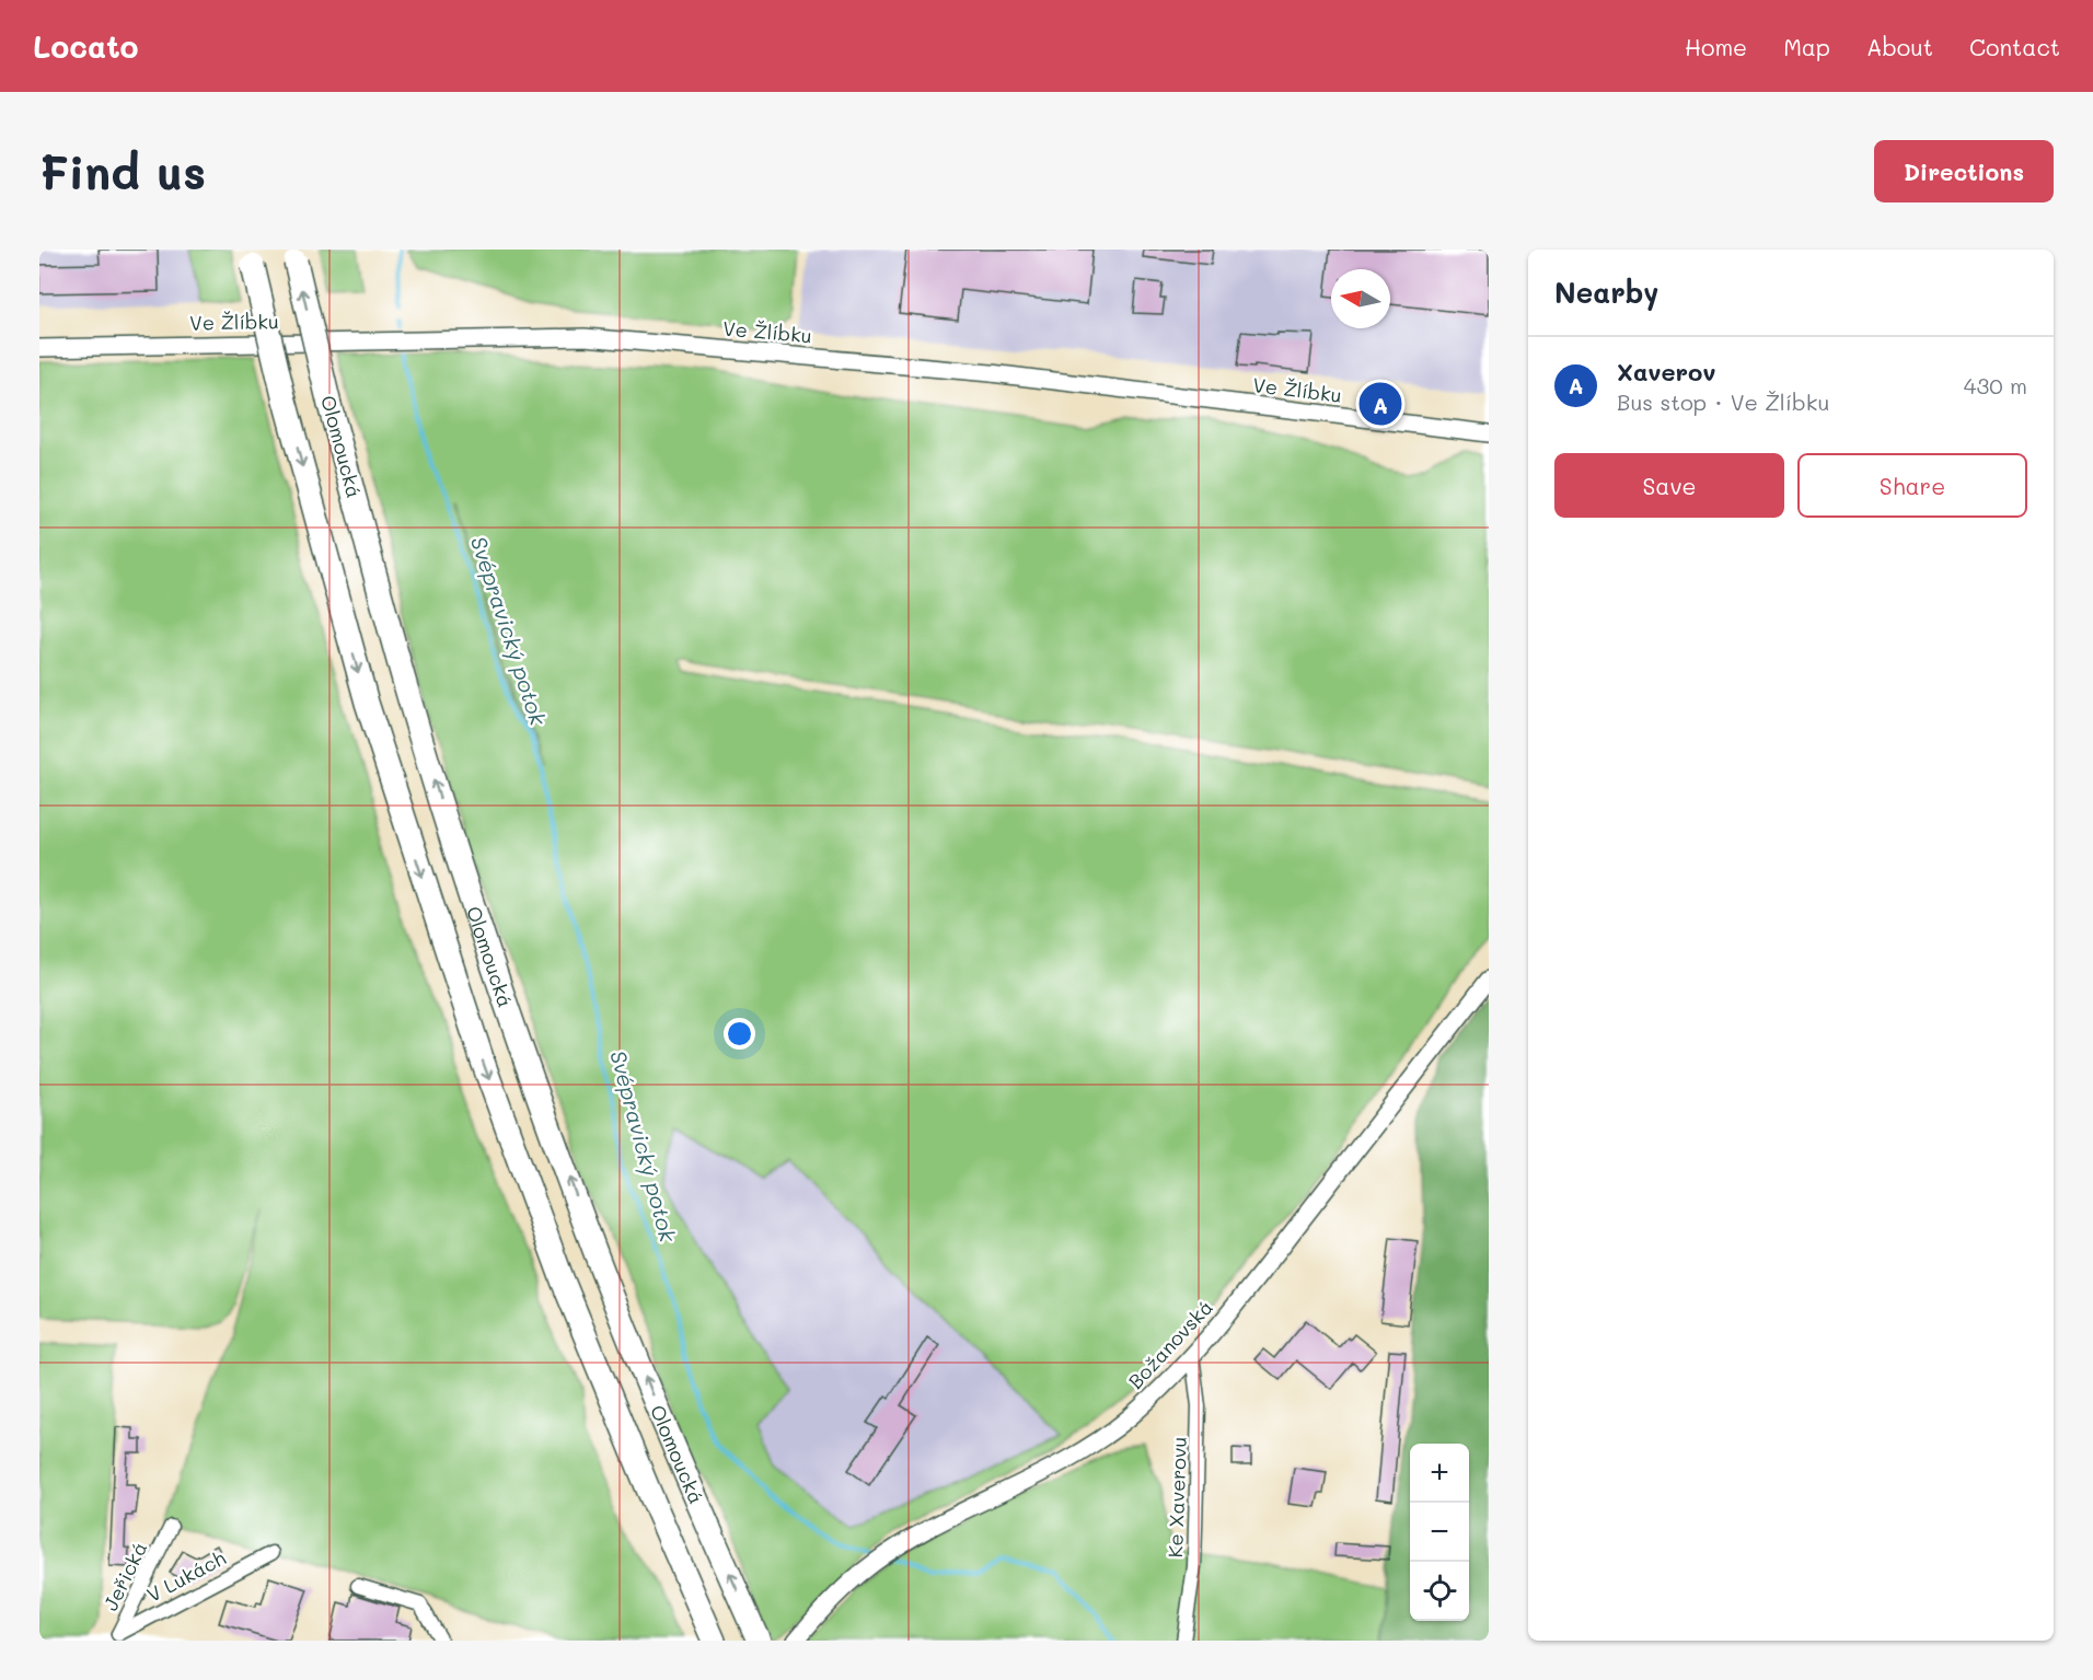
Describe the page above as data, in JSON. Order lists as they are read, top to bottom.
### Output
{
  "streets": {
    "highway": ["Olomoucká"],
    "street": [
      "Ve Žlíbku",
      "Božanovská",
      "Ke Xaverovu",
      "Jeřická",
      "V Lukách"
    ]
  },
  "crossings": [
    ["Božanovská", "Ke Xaverovu"],
    ["Jeřická", "V Lukách"]
  ],
  "water": ["Svépravický potok"],
  "north": "left",
  "page": {
    "header": "Locato",
    "nav": [
      "Home",
      "Map",
      "About",
      "Contact"
    ],
    "buttons": [
      "Directions",
      ["Save", "Share"]
    ],
    "title": "Find us",
    "heading": "Nearby",
    "list": [
      {
        "mark": "A",
        "name": "Xaverov",
        "note": "Bus stop · Ve Žlíbku",
        "value": "430 m"
      }
    ],
    "pins": "A",
    "map_buttons": ["+", "−"]
  }
}
